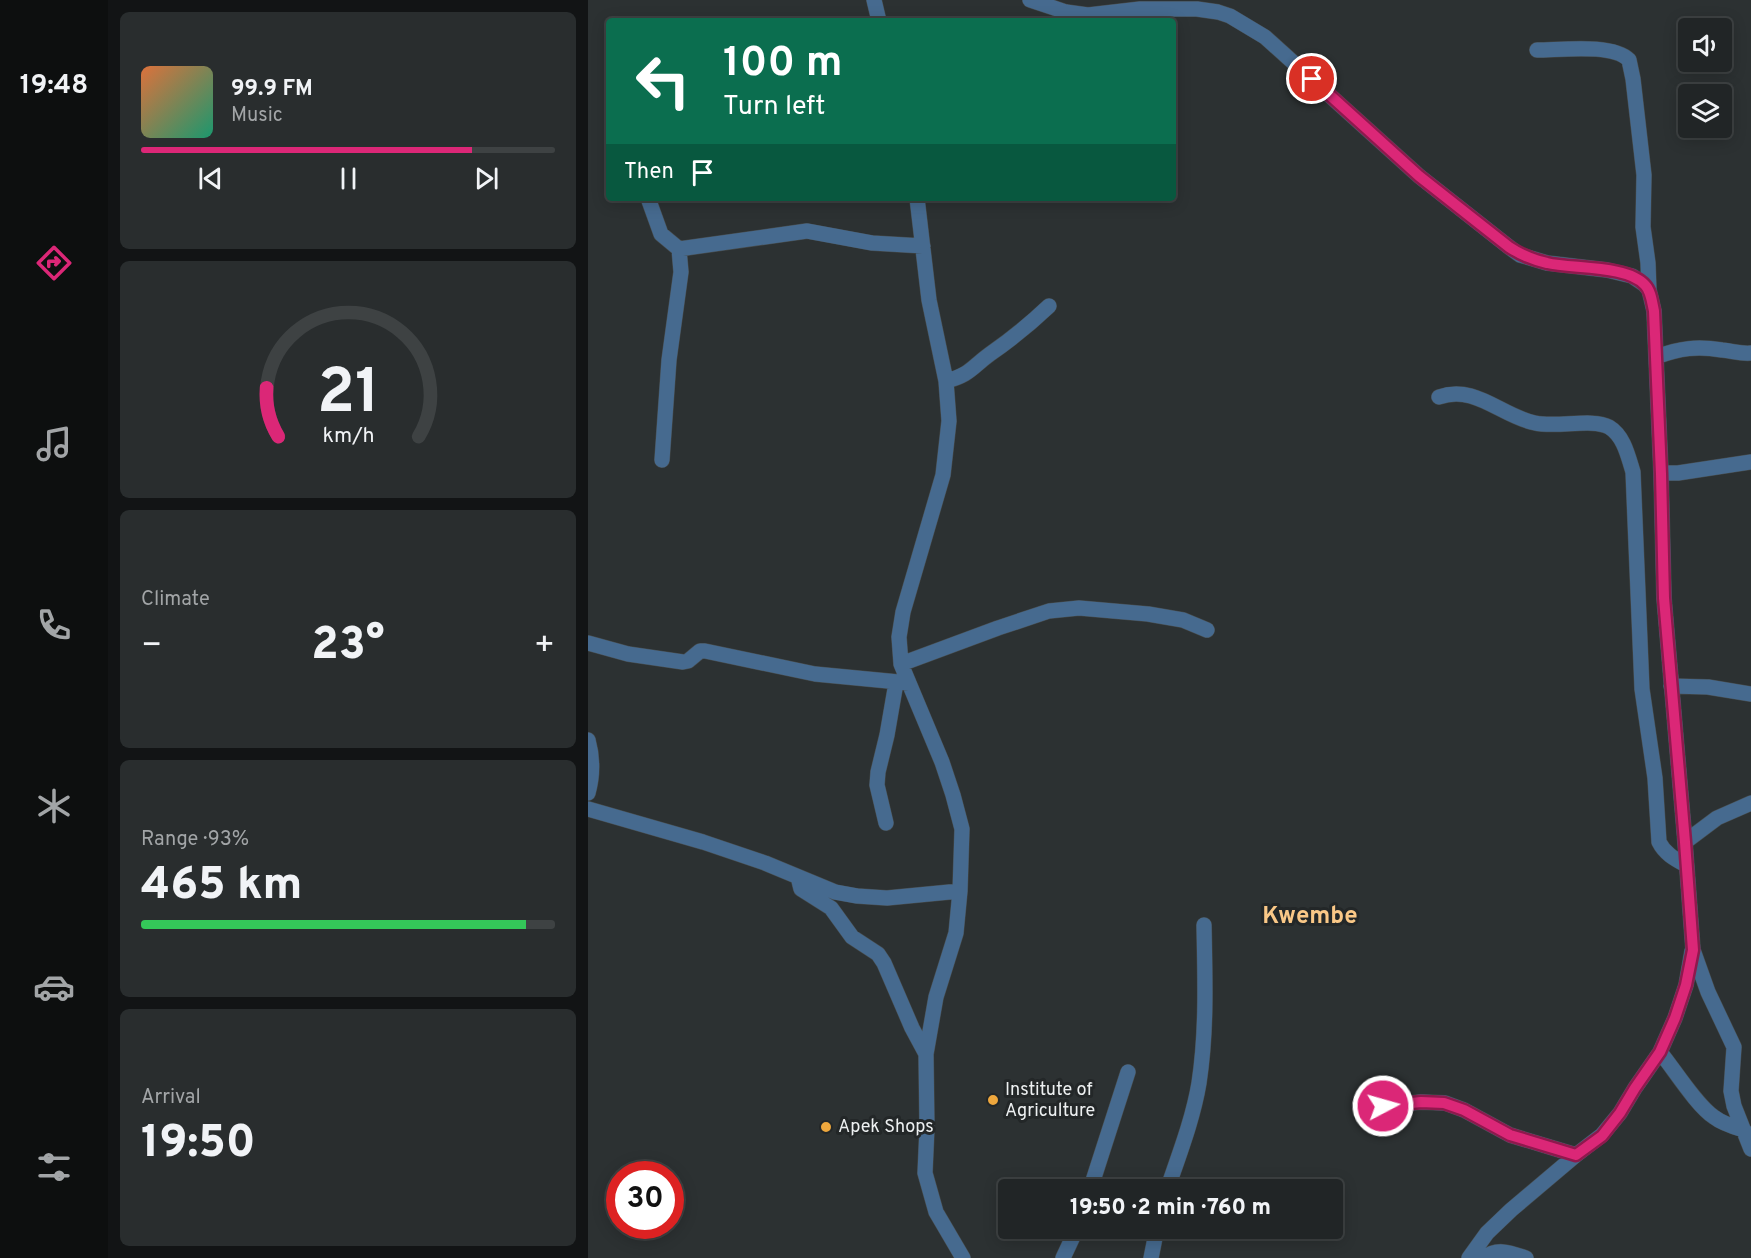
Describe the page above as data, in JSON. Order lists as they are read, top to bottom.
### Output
{
  "districts": ["Kwembe"],
  "places": ["Institute of Agriculture", "Apek Shops"],
  "page": {
    "tabs": "19:48",
    "turn": ["100 m", "Turn left"],
    "song": ["99.9 FM", "Music"],
    "then": "Then",
    "tile": [
      "Climate",
      ["Range · 93%", "465 km"],
      ["Arrival", "19:50"]
    ],
    "heat": ["−", "23°", "+"],
    "limit": "30",
    "trip": "19:50 · 2 min · 760 m",
    "gauge": ["21", "km/h"]
  }
}
